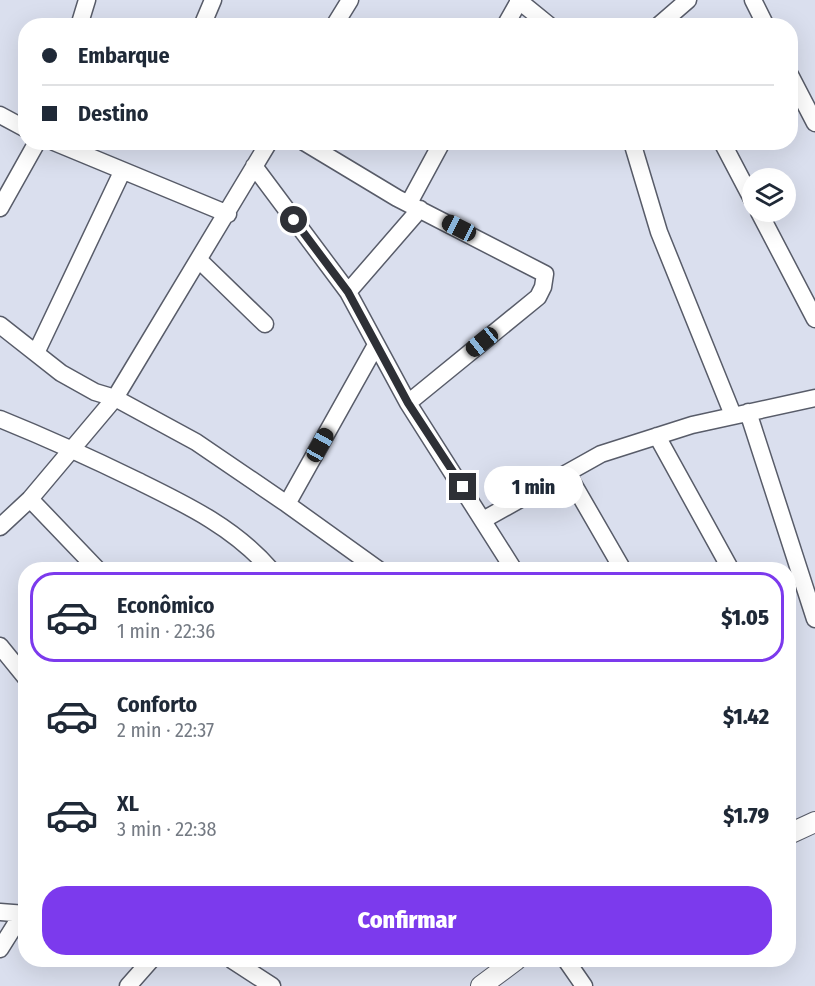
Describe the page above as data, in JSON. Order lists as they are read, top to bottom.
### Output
{
  "page": {
    "banner": ["Embarque", "Destino"],
    "bubble": "1 min",
    "list": [
      {
        "name": "Econômico",
        "note": "1 min · 22:36",
        "value": "$1.05"
      },
      {
        "name": "Conforto",
        "note": "2 min · 22:37",
        "value": "$1.42"
      },
      {
        "name": "XL",
        "note": "3 min · 22:38",
        "value": "$1.79"
      }
    ],
    "buttons": "Confirmar"
  }
}
